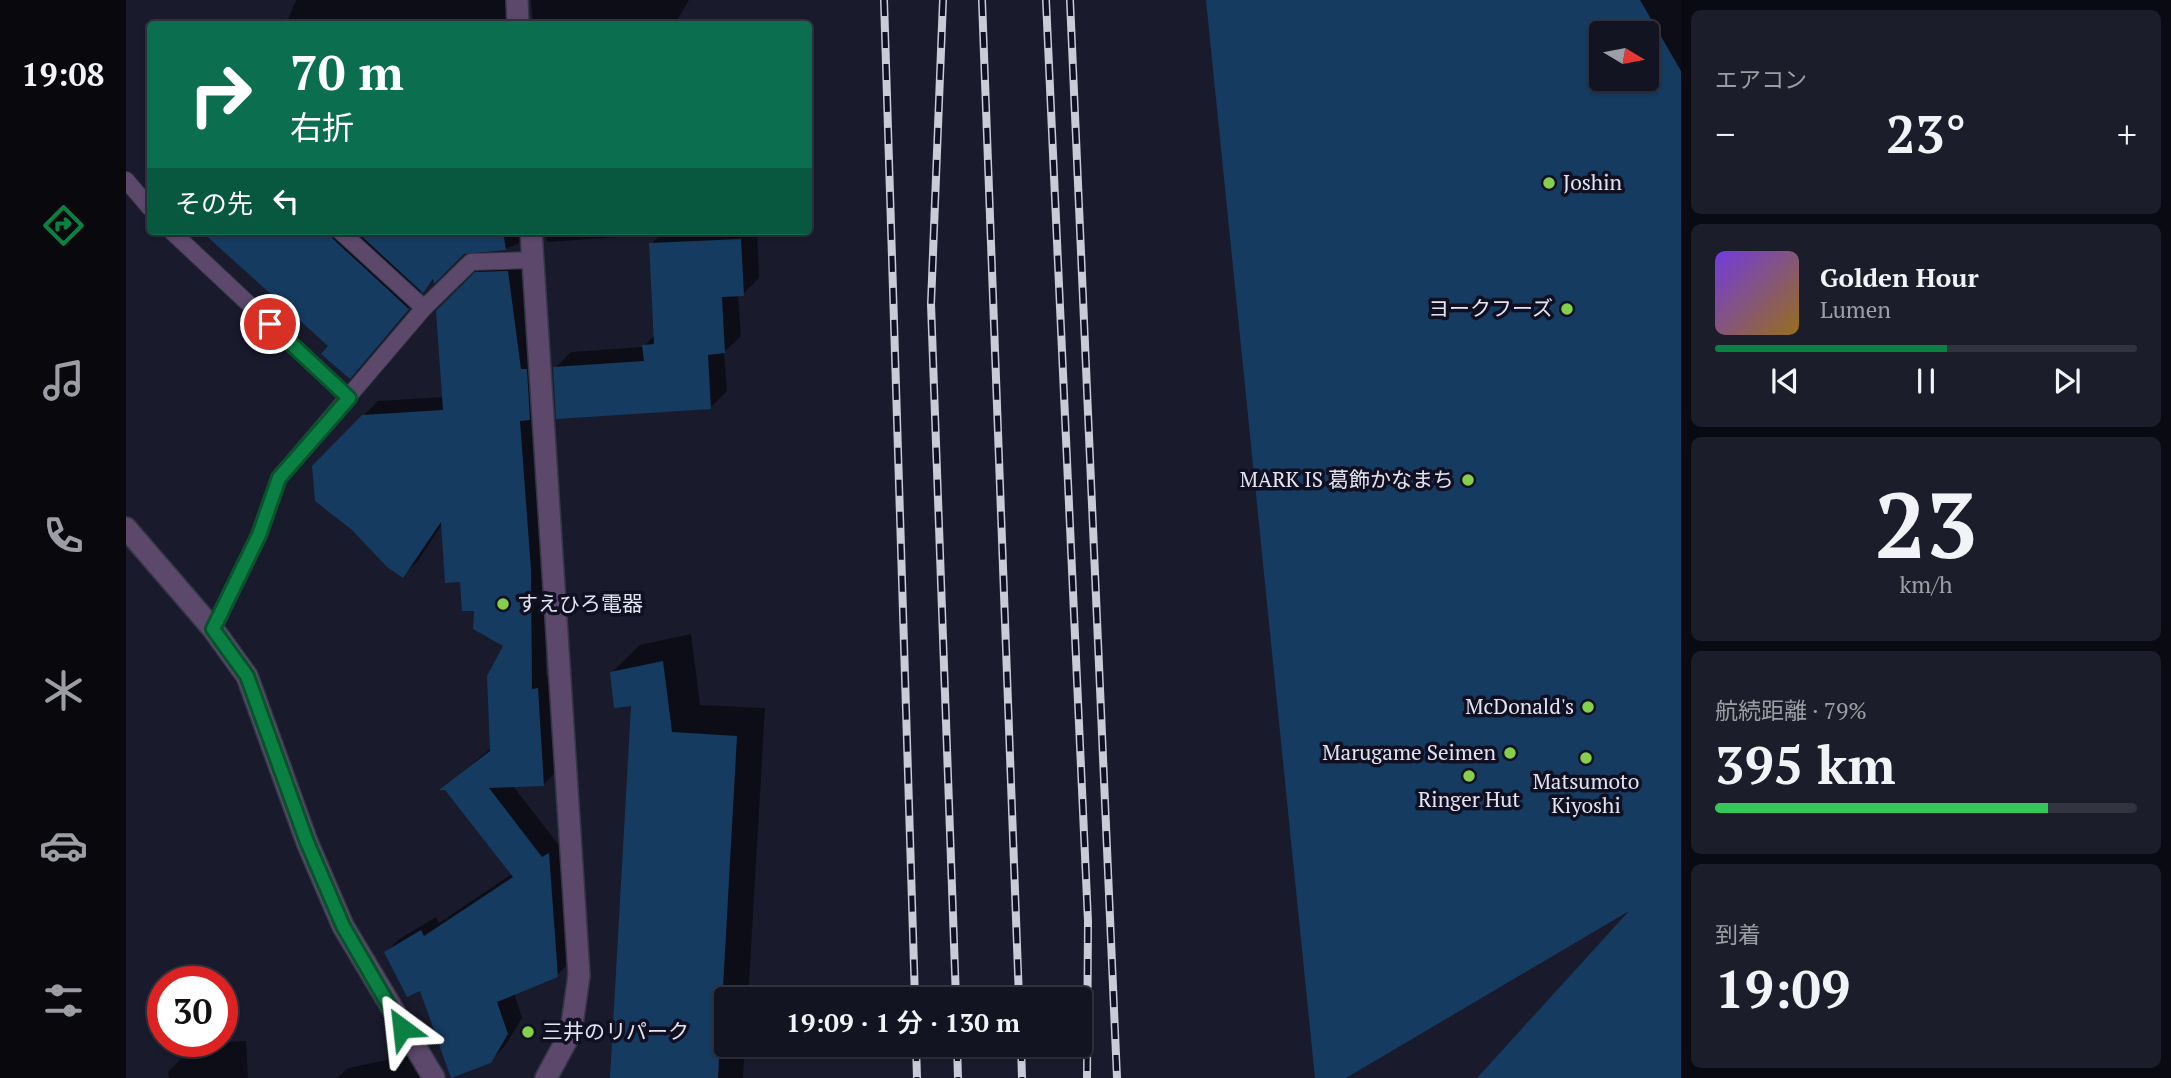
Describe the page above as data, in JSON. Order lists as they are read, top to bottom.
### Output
{
  "places": [
    "Joshin",
    "ヨークフーズ",
    "MARK IS 葛飾かなまち",
    "すえひろ電器",
    "McDonald's",
    "Marugame Seimen",
    "Matsumoto Kiyoshi",
    "Ringer Hut",
    "三井のリパーク"
  ],
  "north": "right",
  "page": {
    "tabs": "19:08",
    "tile": [
      "エアコン",
      ["23", "km/h"],
      ["航続距離 · 79%", "395 km"],
      ["到着", "19:09"]
    ],
    "turn": ["70 m", "右折"],
    "heat": ["−", "23°", "+"],
    "then": "その先",
    "song": ["Golden Hour", "Lumen"],
    "limit": "30",
    "trip": "19:09 · 1 分 · 130 m"
  }
}
